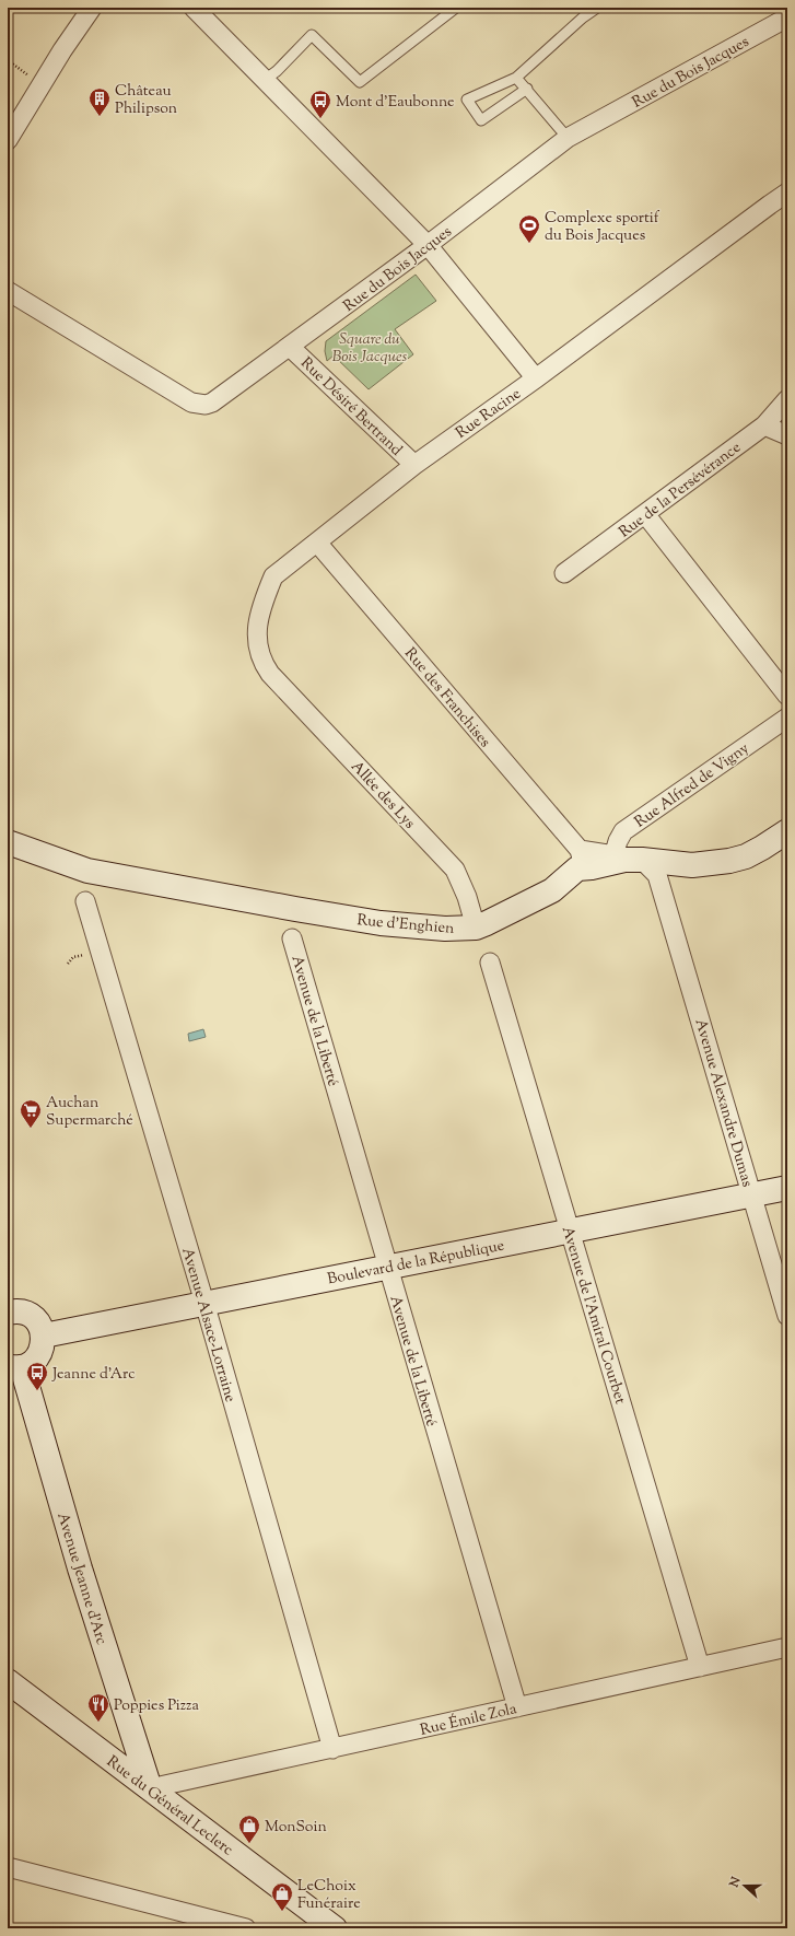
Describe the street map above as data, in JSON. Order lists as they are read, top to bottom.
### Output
{
  "streets": {
    "street": [
      "Rue du Bois Jacques",
      "Rue Désiré Bertrand",
      "Rue Racine",
      "Rue de la Persévérance",
      "Rue des Franchises",
      "Rue Alfred de Vigny",
      "Allée des Lys",
      "Rue d'Enghien",
      "Avenue de la Liberté",
      "Avenue Alexandre Dumas",
      "Boulevard de la République",
      "Avenue de l'Amiral Courbet",
      "Avenue Alsace-Lorraine",
      "Avenue Jeanne d'Arc",
      "Rue Émile Zola",
      "Rue du Général Leclerc"
    ]
  },
  "crossings": [
    ["Rue du Bois Jacques", "Rue Désiré Bertrand"],
    ["Rue Désiré Bertrand", "Rue Racine"],
    ["Rue Racine", "Rue des Franchises"],
    ["Rue Racine", "Allée des Lys"],
    ["Rue des Franchises", "Rue Alfred de Vigny"],
    ["Rue des Franchises", "Rue d'Enghien"],
    ["Rue Alfred de Vigny", "Rue d'Enghien"],
    ["Allée des Lys", "Rue d'Enghien"],
    ["Rue d'Enghien", "Avenue Alexandre Dumas"],
    ["Avenue de la Liberté", "Boulevard de la République"],
    ["Avenue de la Liberté", "Rue Émile Zola"],
    ["Avenue Alexandre Dumas", "Boulevard de la République"],
    ["Boulevard de la République", "Avenue de l'Amiral Courbet"],
    ["Boulevard de la République", "Avenue Alsace-Lorraine"],
    ["Avenue de l'Amiral Courbet", "Rue Émile Zola"],
    ["Avenue Alsace-Lorraine", "Rue Émile Zola"],
    ["Avenue Jeanne d'Arc", "Rue Émile Zola"],
    ["Avenue Jeanne d'Arc", "Rue du Général Leclerc"],
    ["Rue Émile Zola", "Rue du Général Leclerc"]
  ],
  "parks": ["Square du Bois Jacques"],
  "places": {
    "building": ["Château Philipson"],
    "bus stop": ["Mont d'Eaubonne", "Jeanne d'Arc"],
    "sports": ["Complexe sportif du Bois Jacques"],
    "supermarket": ["Auchan Supermarché"],
    "restaurant": ["Poppies Pizza"],
    "shop": ["MonSoin", "LeChoix Funéraire"]
  },
  "north": "left"
}
